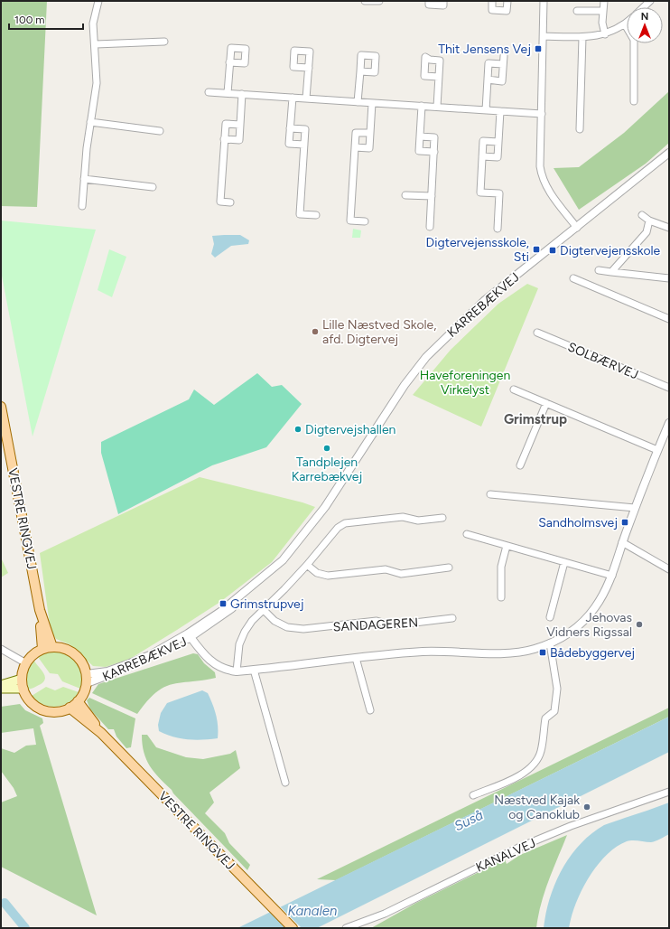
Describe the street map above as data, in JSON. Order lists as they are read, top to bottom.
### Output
{
  "streets": {
    "main road": ["VESTRE RINGVEJ"],
    "street": [
      "KARREBÆKVEJ",
      "SOLBÆRVEJ",
      "SANDAGEREN",
      "KANALVEJ"
    ]
  },
  "crossings": [
    ["KARREBÆKVEJ", "VESTRE RINGVEJ"]
  ],
  "districts": ["Grimstrup"],
  "water": ["Suså", "Kanalen"],
  "parks": ["Haveforeningen Virkelyst"],
  "places": {
    "transit": [
      "Thit Jensens Vej",
      "Digtervejensskole, Sti",
      "Digtervejensskole",
      "Sandholmsvej",
      "Grimstrupvej",
      "Bådebyggervej"
    ],
    "other": [
      "Lille Næstved Skole, afd. Digtervej",
      "Digtervejshallen",
      "Tandplejen Karrebækvej",
      "Jehovas Vidners Rigssal",
      "Næstved Kajak og Canoklub"
    ]
  },
  "scale_bar": "100 m",
  "north": "top"
}
